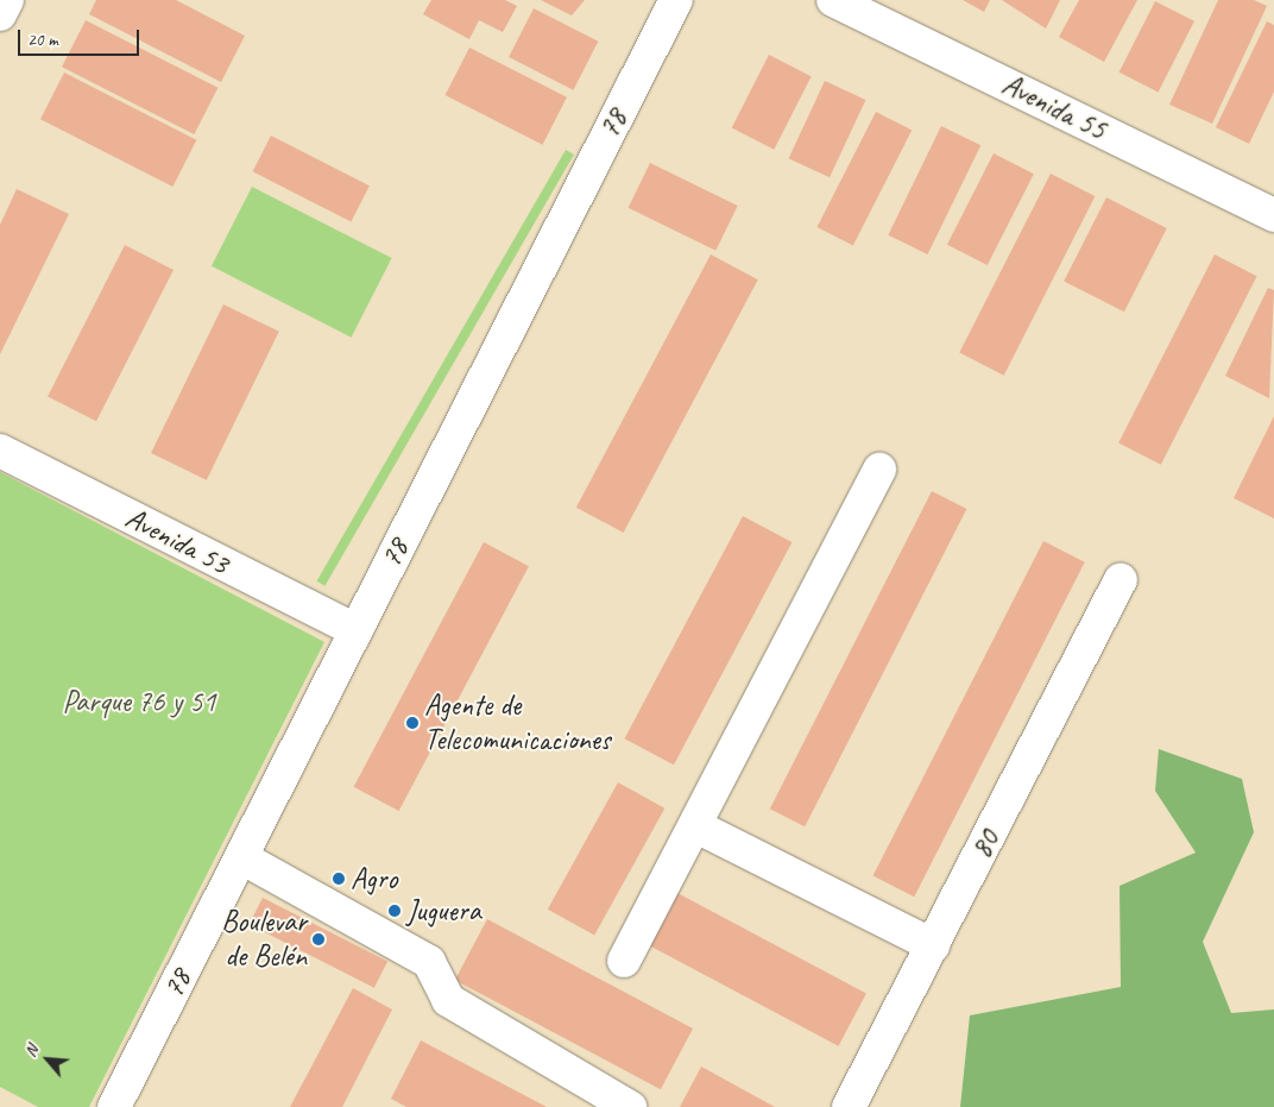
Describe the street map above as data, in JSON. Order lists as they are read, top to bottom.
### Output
{
  "streets": {
    "street": [
      "Avenida 55",
      "78",
      "Avenida 53",
      "80"
    ]
  },
  "crossings": [
    ["78", "Avenida 53"]
  ],
  "parks": ["Parque 76 y 51"],
  "places": [
    "Agente de Telecomunicaciones",
    "Agro",
    "Juguera",
    "Boulevar de Belén"
  ],
  "scale_bar": "20 m",
  "north": "top left"
}
